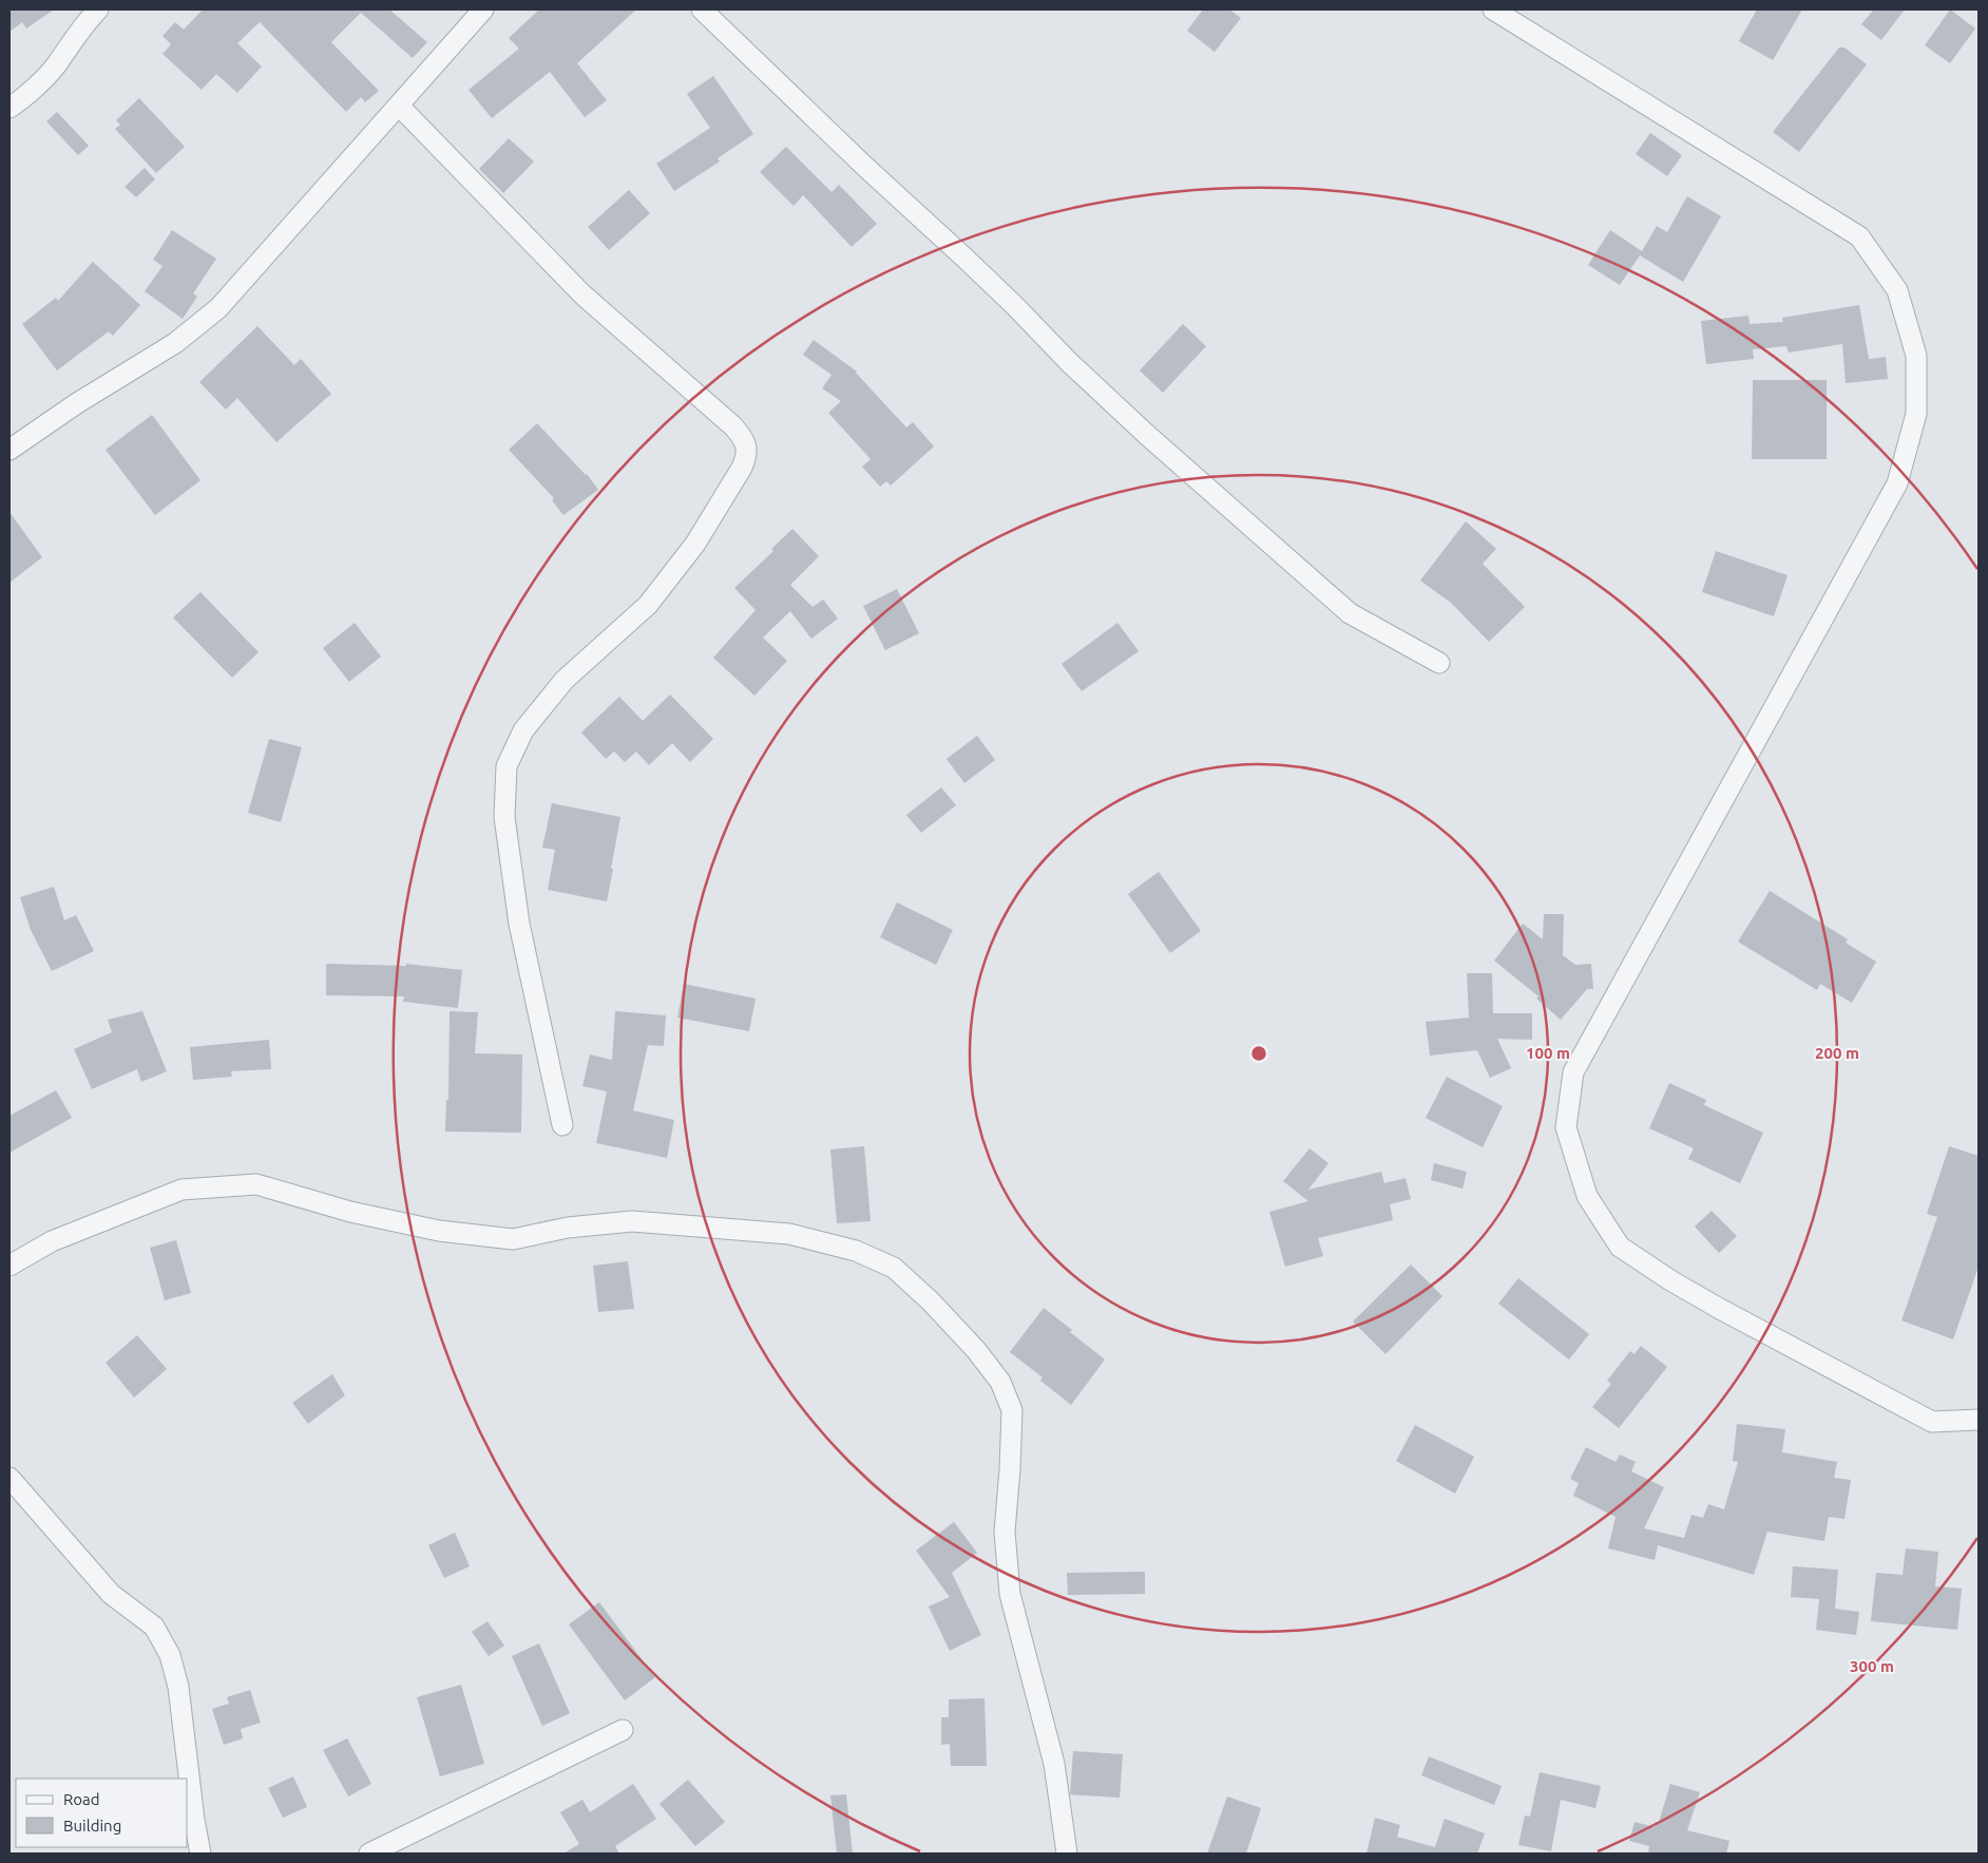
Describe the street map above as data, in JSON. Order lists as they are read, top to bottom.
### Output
{
  "legend": ["Road", "Building"],
  "rings": ["100 m", "200 m", "300 m"]
}
